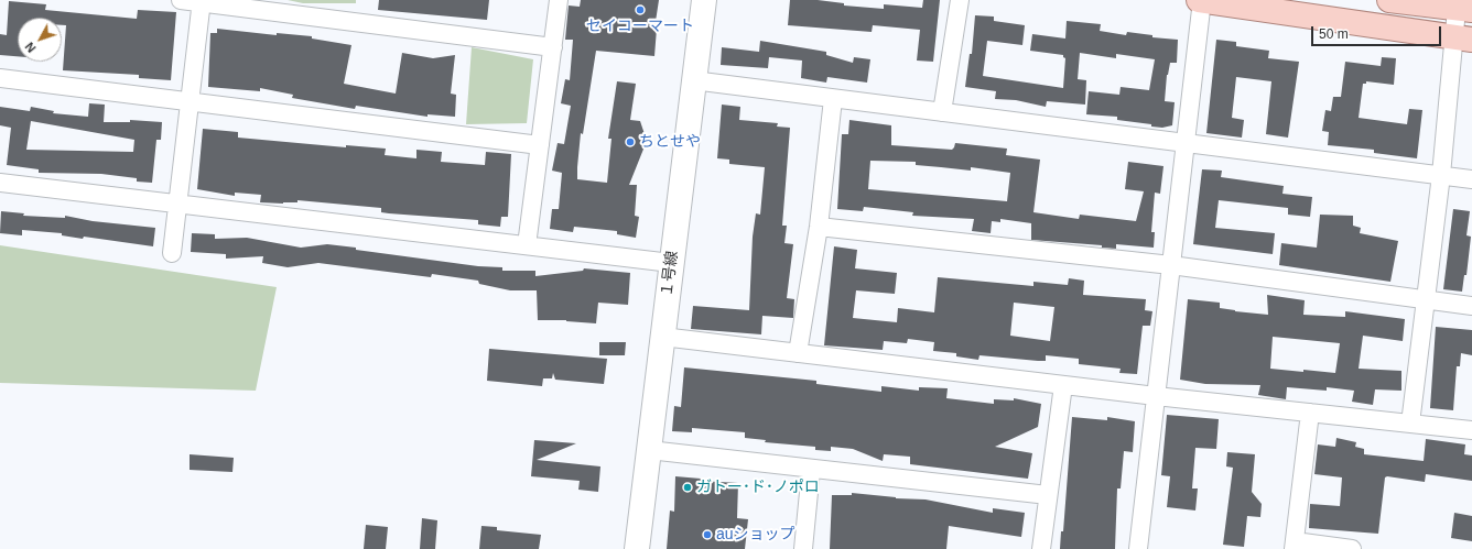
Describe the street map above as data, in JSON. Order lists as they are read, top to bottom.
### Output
{
  "streets": {
    "street": ["１号線"]
  },
  "places": [
    "セイコーマート",
    "ちとせや",
    "ガトー･ド･ノポロ",
    "auショップ"
  ],
  "scale_bar": "50 m",
  "north": "bottom left"
}
